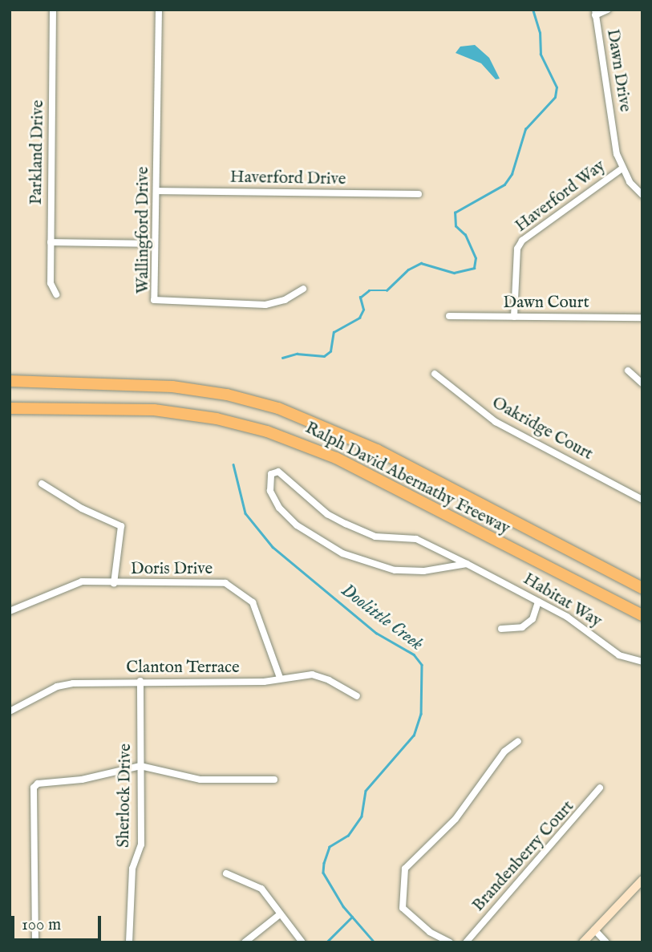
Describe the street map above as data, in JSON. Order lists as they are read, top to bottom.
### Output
{
  "streets": {
    "highway": ["Ralph David Abernathy Freeway"],
    "street": [
      "Dawn Drive",
      "Parkland Drive",
      "Haverford Drive",
      "Haverford Way",
      "Wallingford Drive",
      "Dawn Court",
      "Oakridge Court",
      "Doris Drive",
      "Habitat Way",
      "Clanton Terrace",
      "Sherlock Drive",
      "Brandenberry Court"
    ]
  },
  "crossings": [
    ["Dawn Drive", "Haverford Way"],
    ["Haverford Drive", "Wallingford Drive"],
    ["Haverford Way", "Dawn Court"],
    ["Doris Drive", "Clanton Terrace"],
    ["Clanton Terrace", "Sherlock Drive"]
  ],
  "water": ["Doolittle Creek"],
  "scale_bar": "100 m"
}
